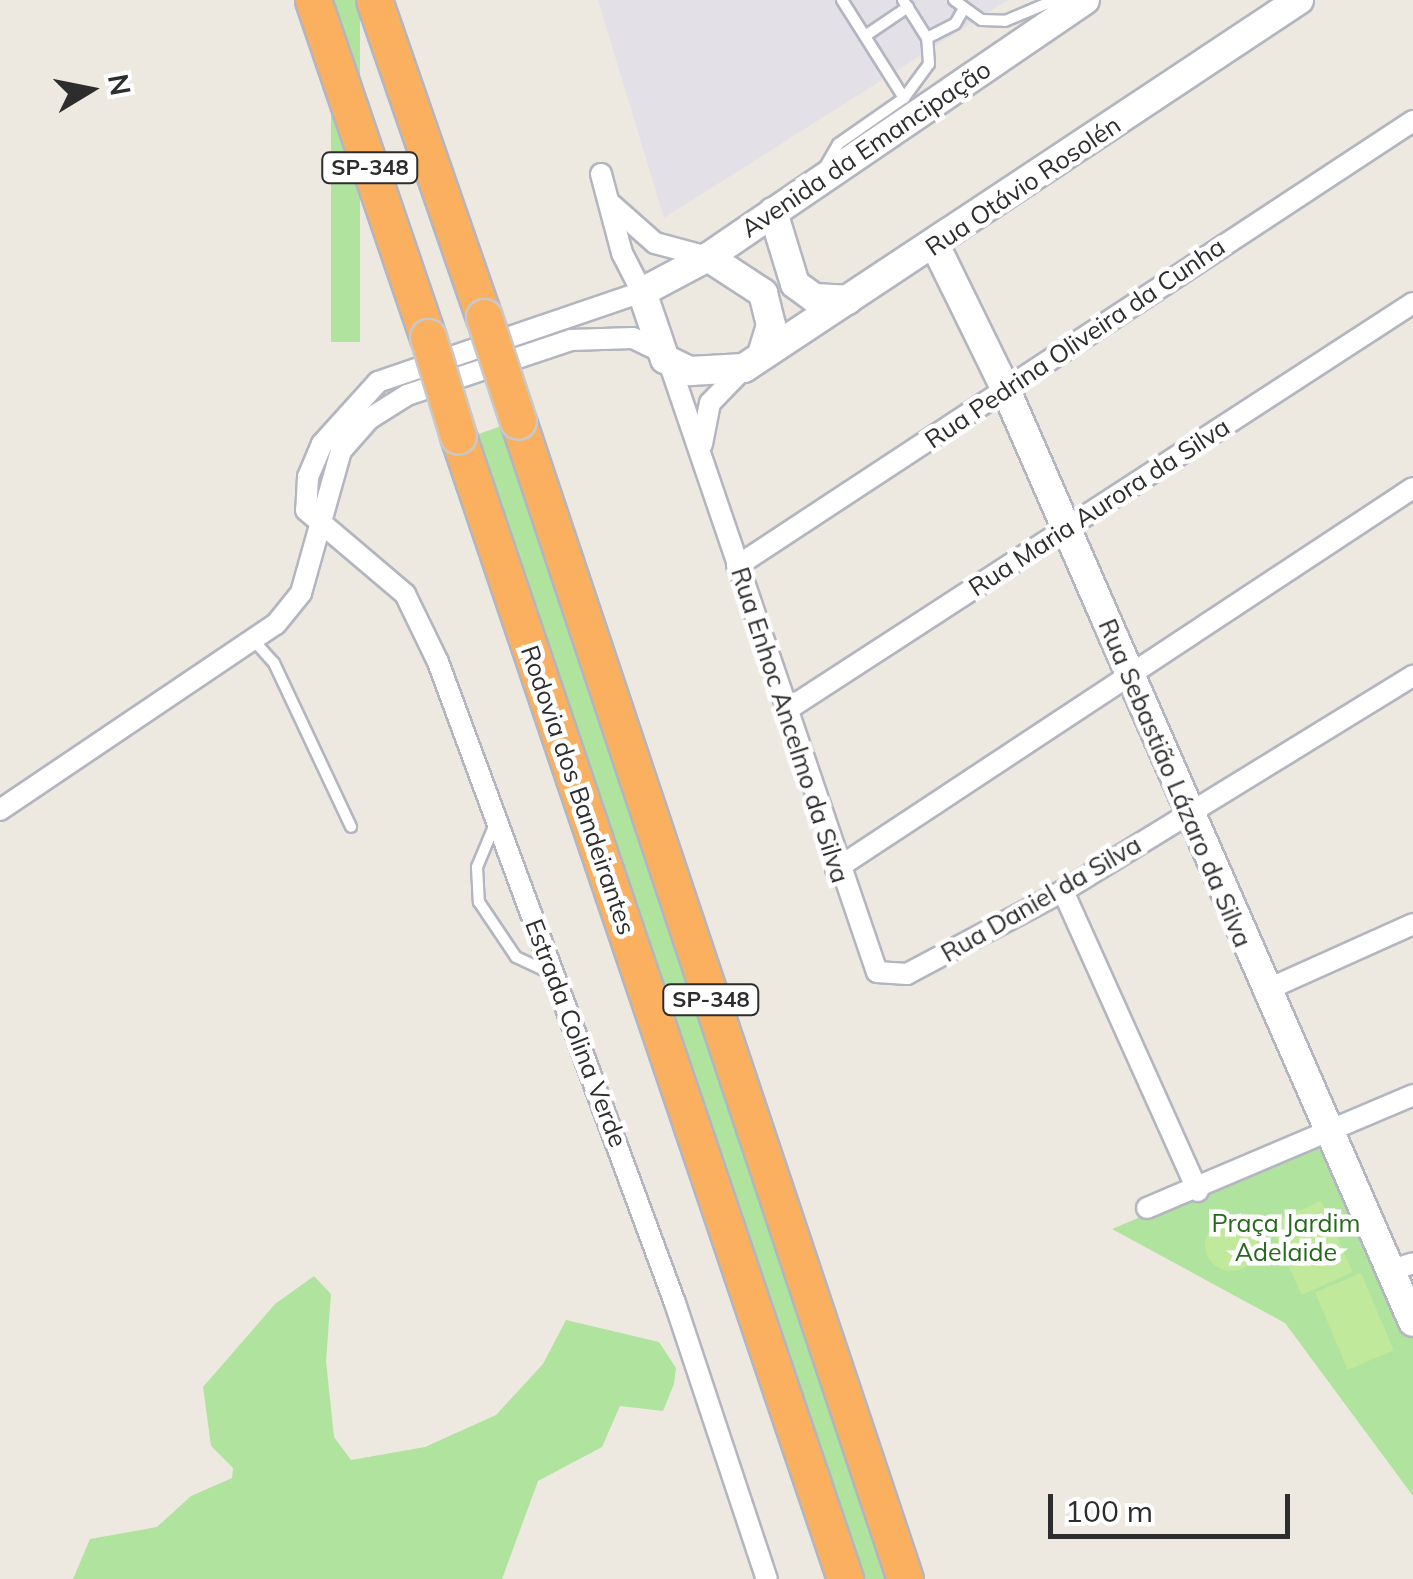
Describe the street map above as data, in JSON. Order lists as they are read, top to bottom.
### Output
{
  "streets": {
    "highway": ["SP-348", "Rodovia dos Bandeirantes"],
    "street": [
      "Avenida da Emancipação",
      "Rua Otávio Rosolén",
      "Rua Pedrina Oliveira da Cunha",
      "Rua Maria Aurora da Silva",
      "Rua Enhoc Ancelmo da Silva",
      "Rua Sebastião Lázaro da Silva",
      "Rua Daniel da Silva",
      "Estrada Colina Verde"
    ]
  },
  "crossings": [
    ["Avenida da Emancipação", "Rua Otávio Rosolén"],
    ["Avenida da Emancipação", "Rua Enhoc Ancelmo da Silva"],
    ["Rua Otávio Rosolén", "Rua Enhoc Ancelmo da Silva"],
    ["Rua Otávio Rosolén", "Rua Sebastião Lázaro da Silva"],
    ["Rua Pedrina Oliveira da Cunha", "Rua Enhoc Ancelmo da Silva"],
    ["Rua Pedrina Oliveira da Cunha", "Rua Sebastião Lázaro da Silva"],
    ["Rua Maria Aurora da Silva", "Rua Enhoc Ancelmo da Silva"],
    ["Rua Maria Aurora da Silva", "Rua Sebastião Lázaro da Silva"],
    ["Rua Enhoc Ancelmo da Silva", "Rua Daniel da Silva"],
    ["Rua Sebastião Lázaro da Silva", "Rua Daniel da Silva"]
  ],
  "parks": ["Praça Jardim Adelaide"],
  "scale_bar": "100 m",
  "north": "right"
}
